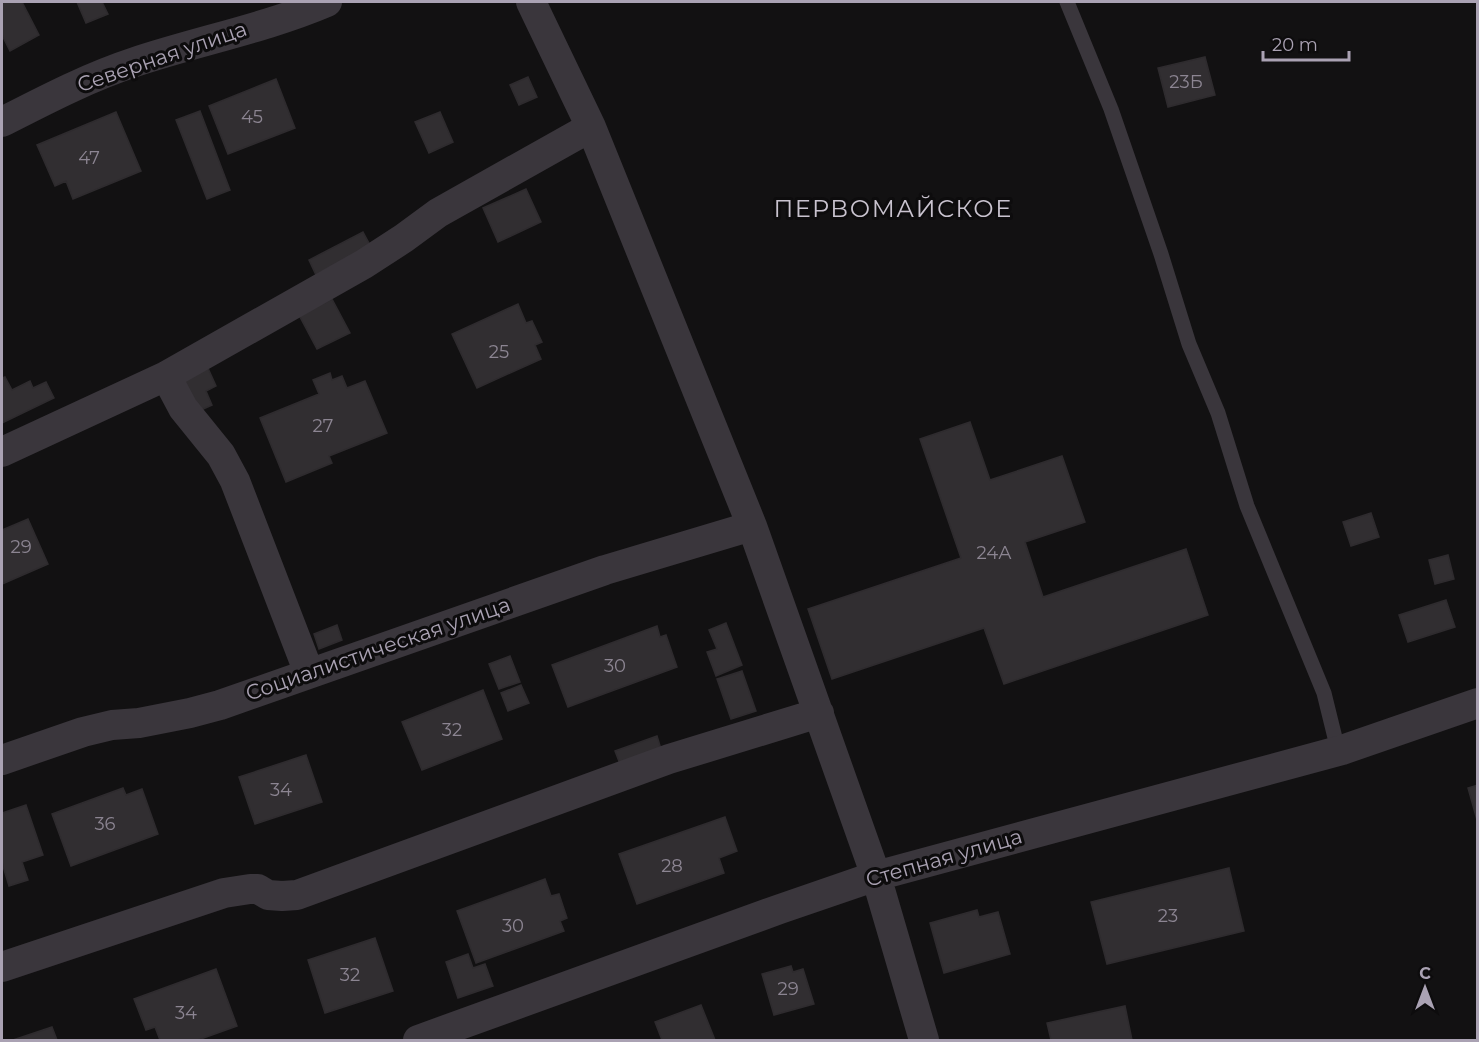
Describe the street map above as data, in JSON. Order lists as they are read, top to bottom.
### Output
{
  "streets": {
    "street": ["Северная улица", "Социалистическая улица", "Степная улица"]
  },
  "districts": ["ПЕРВОМАЙСКОЕ"],
  "house_numbers": [
    "23Б",
    "45",
    "47",
    "25",
    "27",
    "29",
    "24А",
    "30",
    "32",
    "34",
    "36",
    "28",
    "23",
    "30",
    "32",
    "29",
    "34"
  ],
  "scale_bar": "20 m",
  "north": "top"
}
